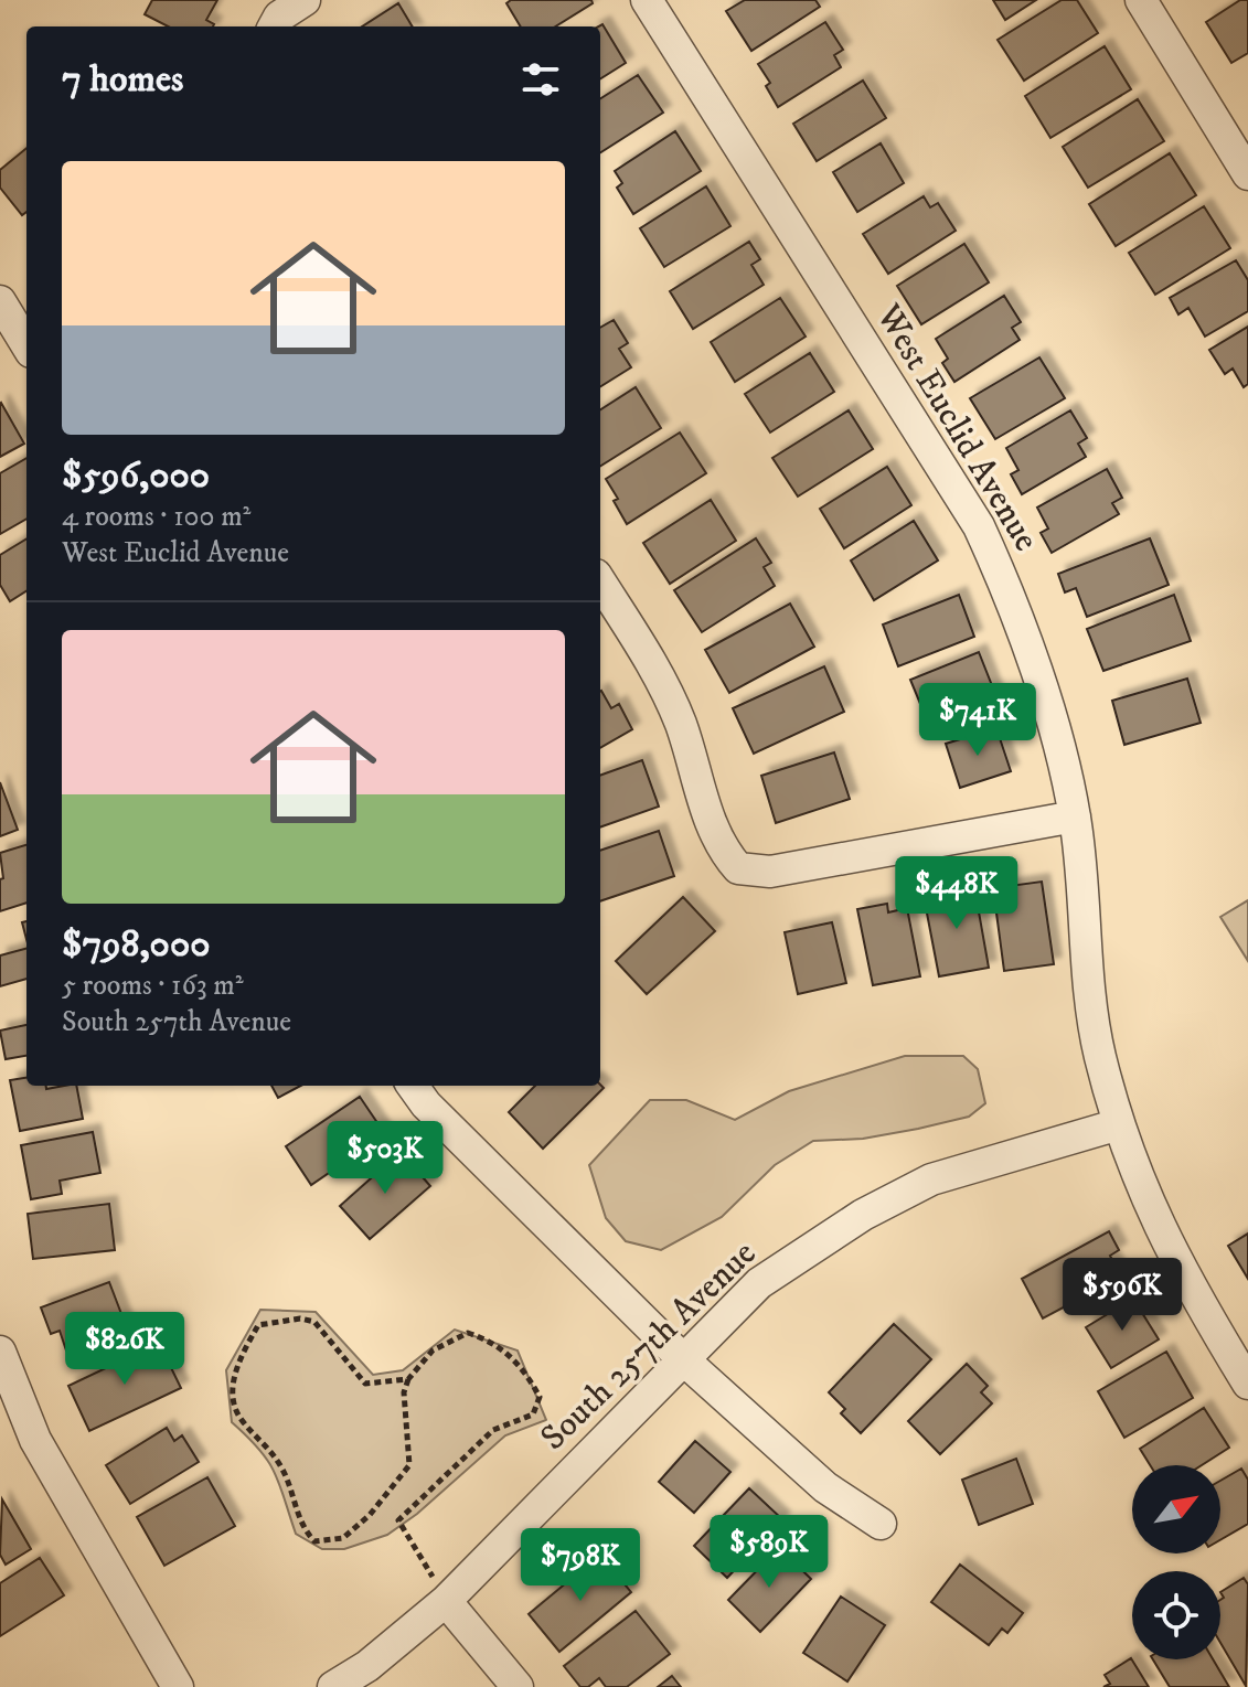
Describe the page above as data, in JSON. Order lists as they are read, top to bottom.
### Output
{
  "streets": {
    "street": ["West Euclid Avenue", "South 257th Avenue"]
  },
  "crossings": [
    ["West Euclid Avenue", "South 257th Avenue"]
  ],
  "north": "top right",
  "page": {
    "heading": "7 homes",
    "list": [
      {
        "name": "$596,000",
        "note": "4 rooms · 100 m² · West Euclid Avenue"
      },
      {
        "name": "$798,000",
        "note": "5 rooms · 163 m² · South 257th Avenue"
      }
    ],
    "price": [
      "$741K",
      "$448K",
      "$503K",
      "$596K",
      "$826K",
      "$589K",
      "$798K"
    ]
  }
}
